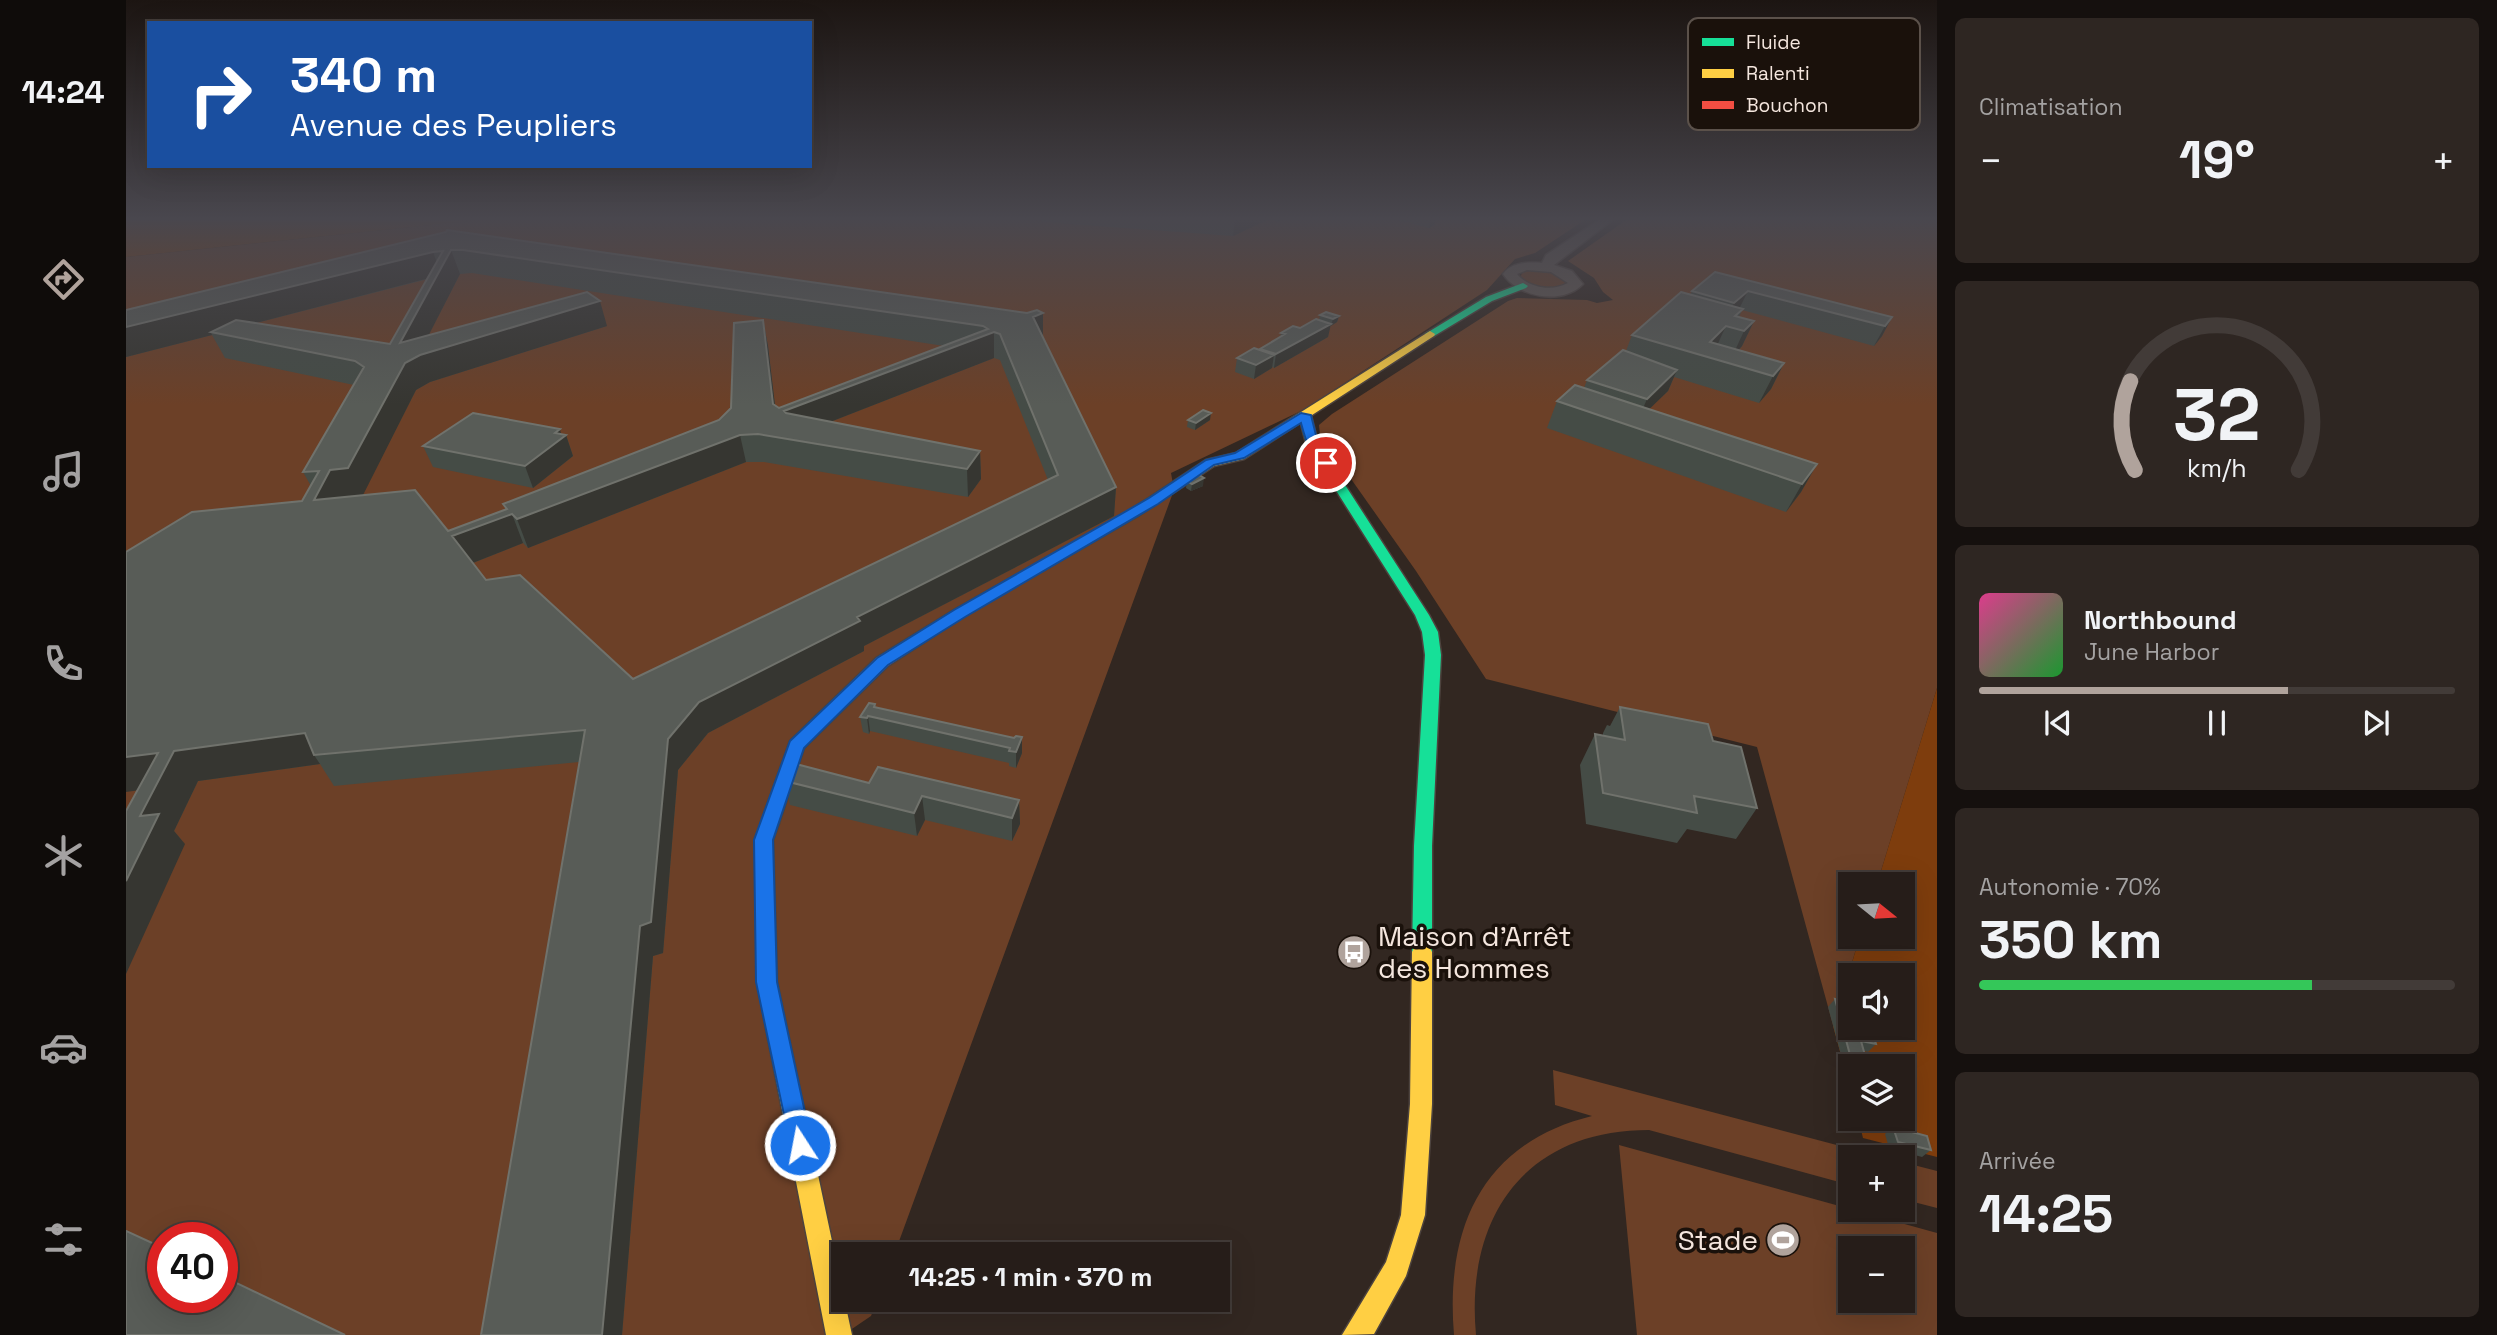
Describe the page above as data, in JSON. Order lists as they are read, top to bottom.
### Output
{
  "places": {
    "bus stop": ["Maison d'Arrêt des Hommes"],
    "sports": ["Stade"]
  },
  "legend": ["Fluide", "Ralenti", "Bouchon"],
  "north": "right",
  "page": {
    "tabs": "14:24",
    "tile": [
      "Climatisation",
      ["Autonomie · 70%", "350 km"],
      ["Arrivée", "14:25"]
    ],
    "turn": ["340 m", "Avenue des Peupliers"],
    "heat": ["−", "19°", "+"],
    "song": ["Northbound", "June Harbor"],
    "map_buttons": ["+", "−"],
    "limit": "40",
    "trip": "14:25 · 1 min · 370 m",
    "gauge": ["32", "km/h"]
  }
}
